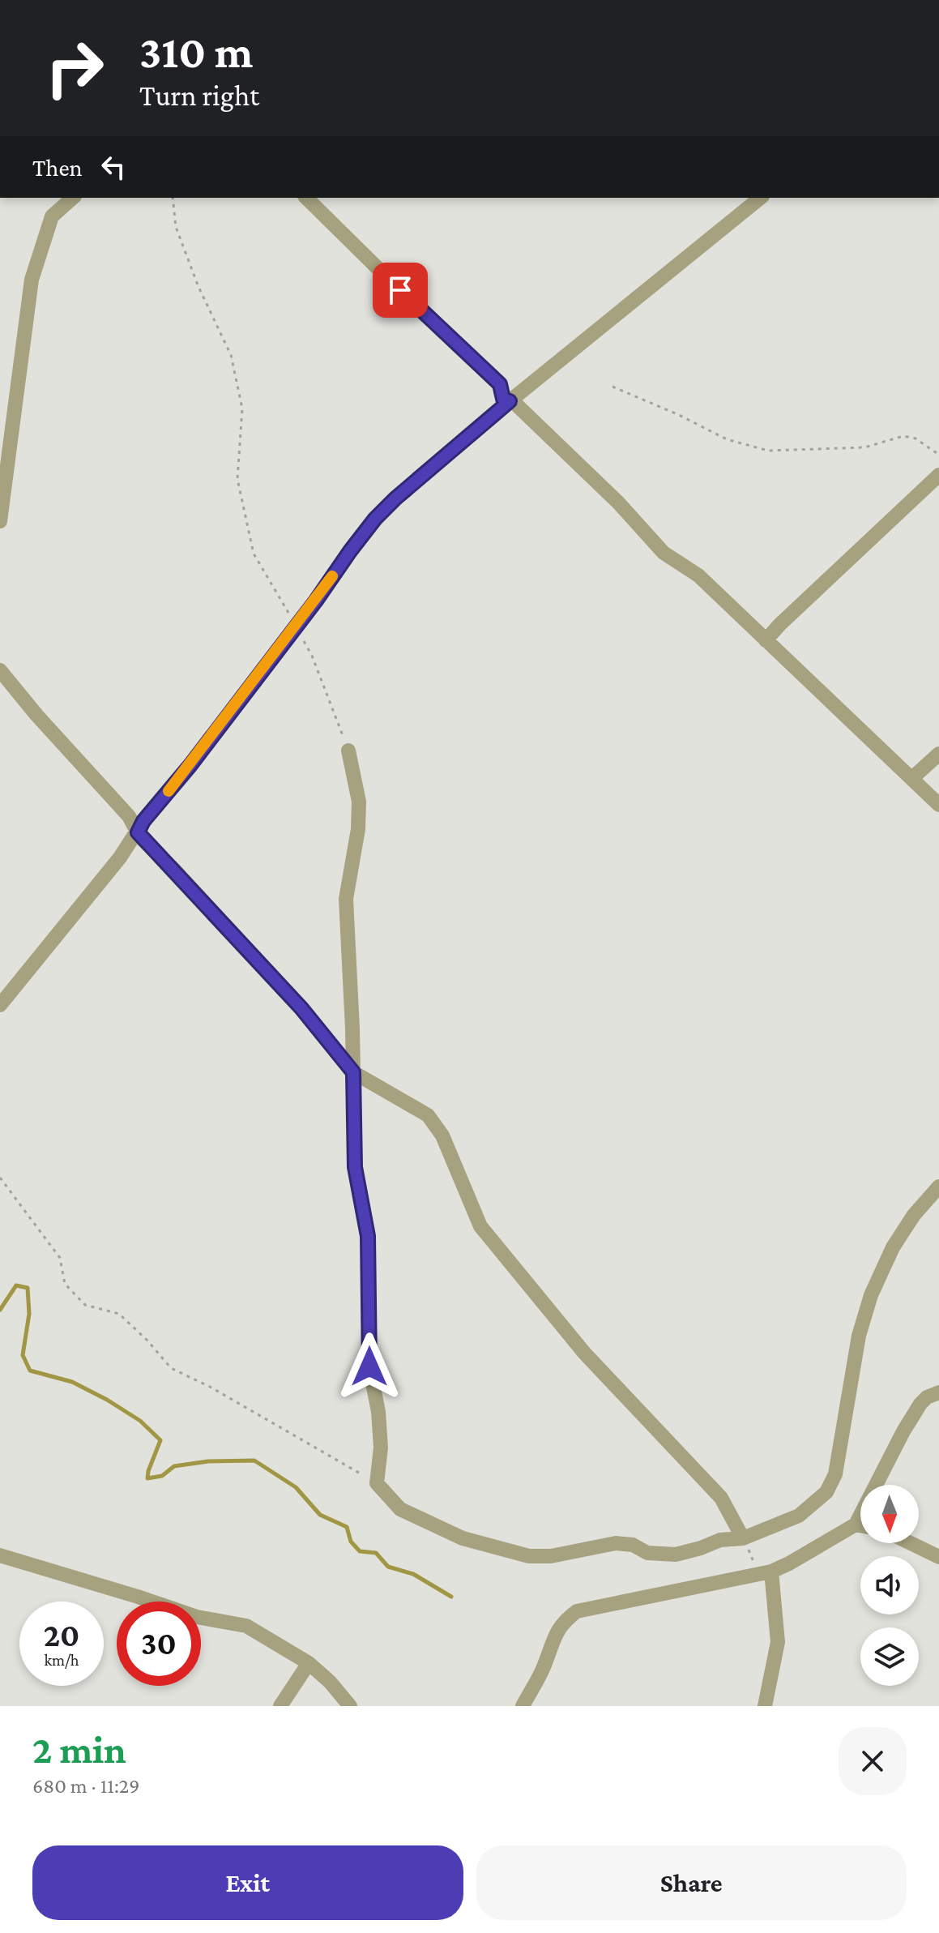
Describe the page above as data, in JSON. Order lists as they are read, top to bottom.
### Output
{
  "north": "bottom",
  "page": {
    "turn": ["310 m", "Turn right"],
    "then": "Then",
    "speed": "20 km/h",
    "limit": "30",
    "heading": ["2 min", "680 m · 11:29"],
    "buttons": ["Exit", "Share"]
  }
}
